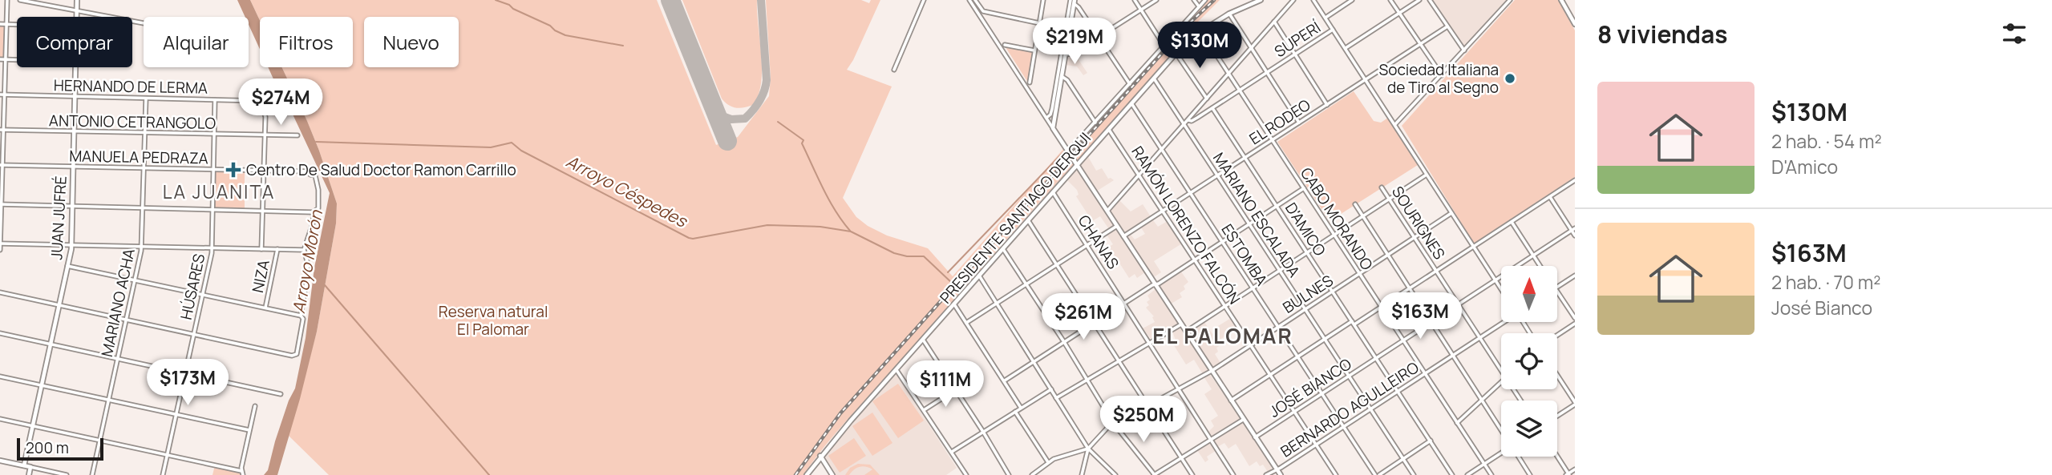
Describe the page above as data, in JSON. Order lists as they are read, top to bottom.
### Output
{
  "streets": {
    "street": [
      "SUPERÍ",
      "HERNANDO DE LERMA",
      "ANTONIO CETRANGOLO",
      "EL RODEO",
      "MANUELA PEDRAZA",
      "MARIANO ESCALADA",
      "JUAN JUFRÉ",
      "PRESIDENTE SANTIAGO DERQUI",
      "CABO MORANDO",
      "SOURIGNES",
      "RAMÓN LORENZO FALCÓN",
      "D'AMICO",
      "CHANAS",
      "ESTOMBA",
      "NIZA",
      "HÚSARES",
      "BULNES",
      "MARIANO ACHA",
      "JOSÉ BIANCO",
      "BERNARDO AGULLEIRO"
    ]
  },
  "crossings": [
    ["SUPERÍ", "CABO MORANDO"],
    ["SUPERÍ", "D'AMICO"],
    ["HERNANDO DE LERMA", "JUAN JUFRÉ"],
    ["HERNANDO DE LERMA", "NIZA"],
    ["HERNANDO DE LERMA", "HÚSARES"],
    ["HERNANDO DE LERMA", "MARIANO ACHA"],
    ["ANTONIO CETRANGOLO", "JUAN JUFRÉ"],
    ["ANTONIO CETRANGOLO", "NIZA"],
    ["ANTONIO CETRANGOLO", "HÚSARES"],
    ["ANTONIO CETRANGOLO", "MARIANO ACHA"],
    ["EL RODEO", "MARIANO ESCALADA"],
    ["EL RODEO", "CABO MORANDO"],
    ["EL RODEO", "RAMÓN LORENZO FALCÓN"],
    ["EL RODEO", "D'AMICO"],
    ["EL RODEO", "ESTOMBA"],
    ["MANUELA PEDRAZA", "JUAN JUFRÉ"],
    ["MANUELA PEDRAZA", "NIZA"],
    ["MANUELA PEDRAZA", "HÚSARES"],
    ["MANUELA PEDRAZA", "MARIANO ACHA"],
    ["MARIANO ESCALADA", "PRESIDENTE SANTIAGO DERQUI"],
    ["MARIANO ESCALADA", "BULNES"],
    ["MARIANO ESCALADA", "JOSÉ BIANCO"],
    ["MARIANO ESCALADA", "BERNARDO AGULLEIRO"],
    ["PRESIDENTE SANTIAGO DERQUI", "CABO MORANDO"],
    ["PRESIDENTE SANTIAGO DERQUI", "RAMÓN LORENZO FALCÓN"],
    ["PRESIDENTE SANTIAGO DERQUI", "CHANAS"],
    ["PRESIDENTE SANTIAGO DERQUI", "ESTOMBA"],
    ["CABO MORANDO", "BULNES"],
    ["CABO MORANDO", "JOSÉ BIANCO"],
    ["CABO MORANDO", "BERNARDO AGULLEIRO"],
    ["SOURIGNES", "BULNES"],
    ["SOURIGNES", "JOSÉ BIANCO"],
    ["SOURIGNES", "BERNARDO AGULLEIRO"],
    ["RAMÓN LORENZO FALCÓN", "BULNES"],
    ["RAMÓN LORENZO FALCÓN", "JOSÉ BIANCO"],
    ["RAMÓN LORENZO FALCÓN", "BERNARDO AGULLEIRO"],
    ["D'AMICO", "BULNES"],
    ["D'AMICO", "JOSÉ BIANCO"],
    ["D'AMICO", "BERNARDO AGULLEIRO"],
    ["CHANAS", "BULNES"],
    ["ESTOMBA", "BULNES"],
    ["ESTOMBA", "JOSÉ BIANCO"],
    ["ESTOMBA", "BERNARDO AGULLEIRO"]
  ],
  "districts": ["LA JUANITA", "EL PALOMAR"],
  "water": ["Arroyo Céspedes", "Arroyo Morón"],
  "parks": ["Reserva natural El Palomar"],
  "places": {
    "other": ["Sociedad Italiana de Tiro al Segno"],
    "health": ["Centro De Salud Doctor Ramon Carrillo"]
  },
  "scale_bar": "200 m",
  "north": "top",
  "page": {
    "heading": "8 viviendas",
    "chip": [
      "Comprar",
      "Alquilar",
      "Filtros",
      "Nuevo"
    ],
    "price": [
      "$219M",
      "$130M",
      "$274M",
      "$163M",
      "$261M",
      "$173M",
      "$111M",
      "$250M"
    ],
    "list": [
      {
        "name": "$130M",
        "note": "2 hab. · 54 m² · D'Amico"
      },
      {
        "name": "$163M",
        "note": "2 hab. · 70 m² · José Bianco"
      }
    ],
    "scale": "200 m"
  }
}
